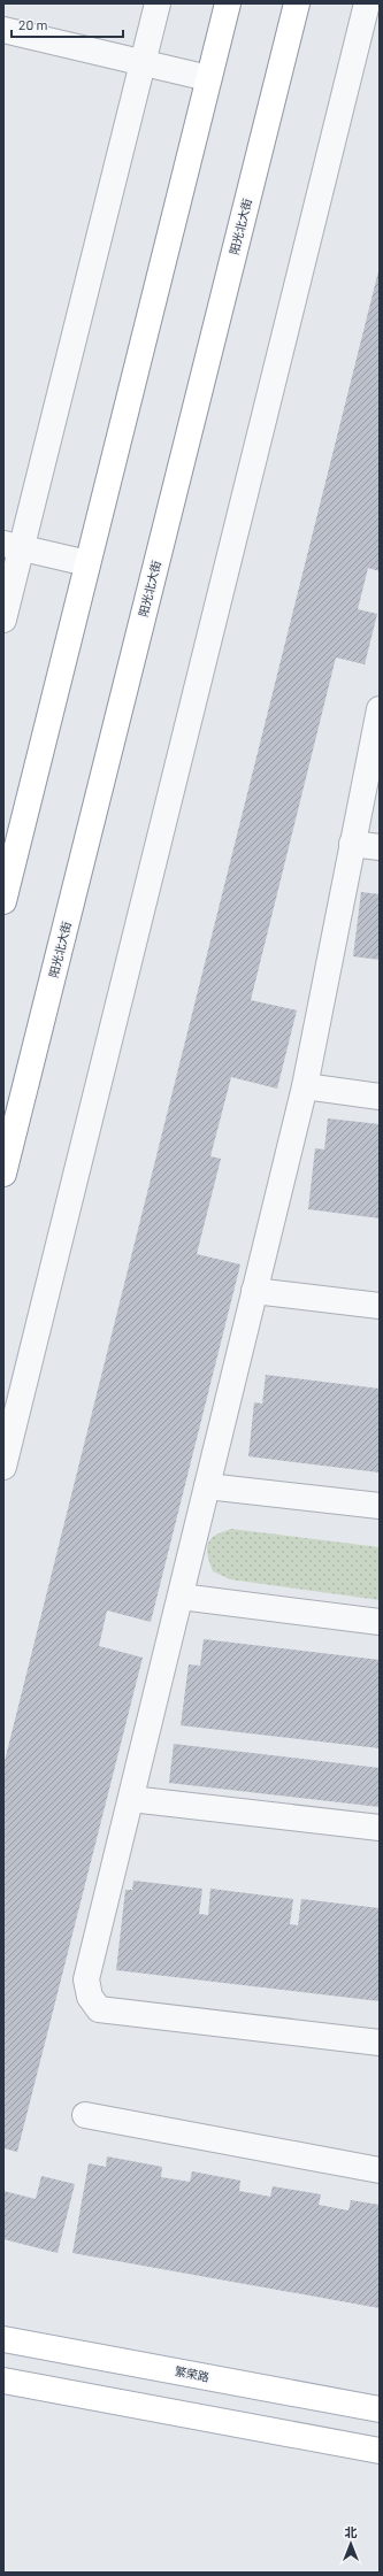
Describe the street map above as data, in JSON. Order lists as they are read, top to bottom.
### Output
{
  "streets": {
    "main road": ["阳光北大街", "繁荣路"]
  },
  "scale_bar": "20 m",
  "north": "top"
}
